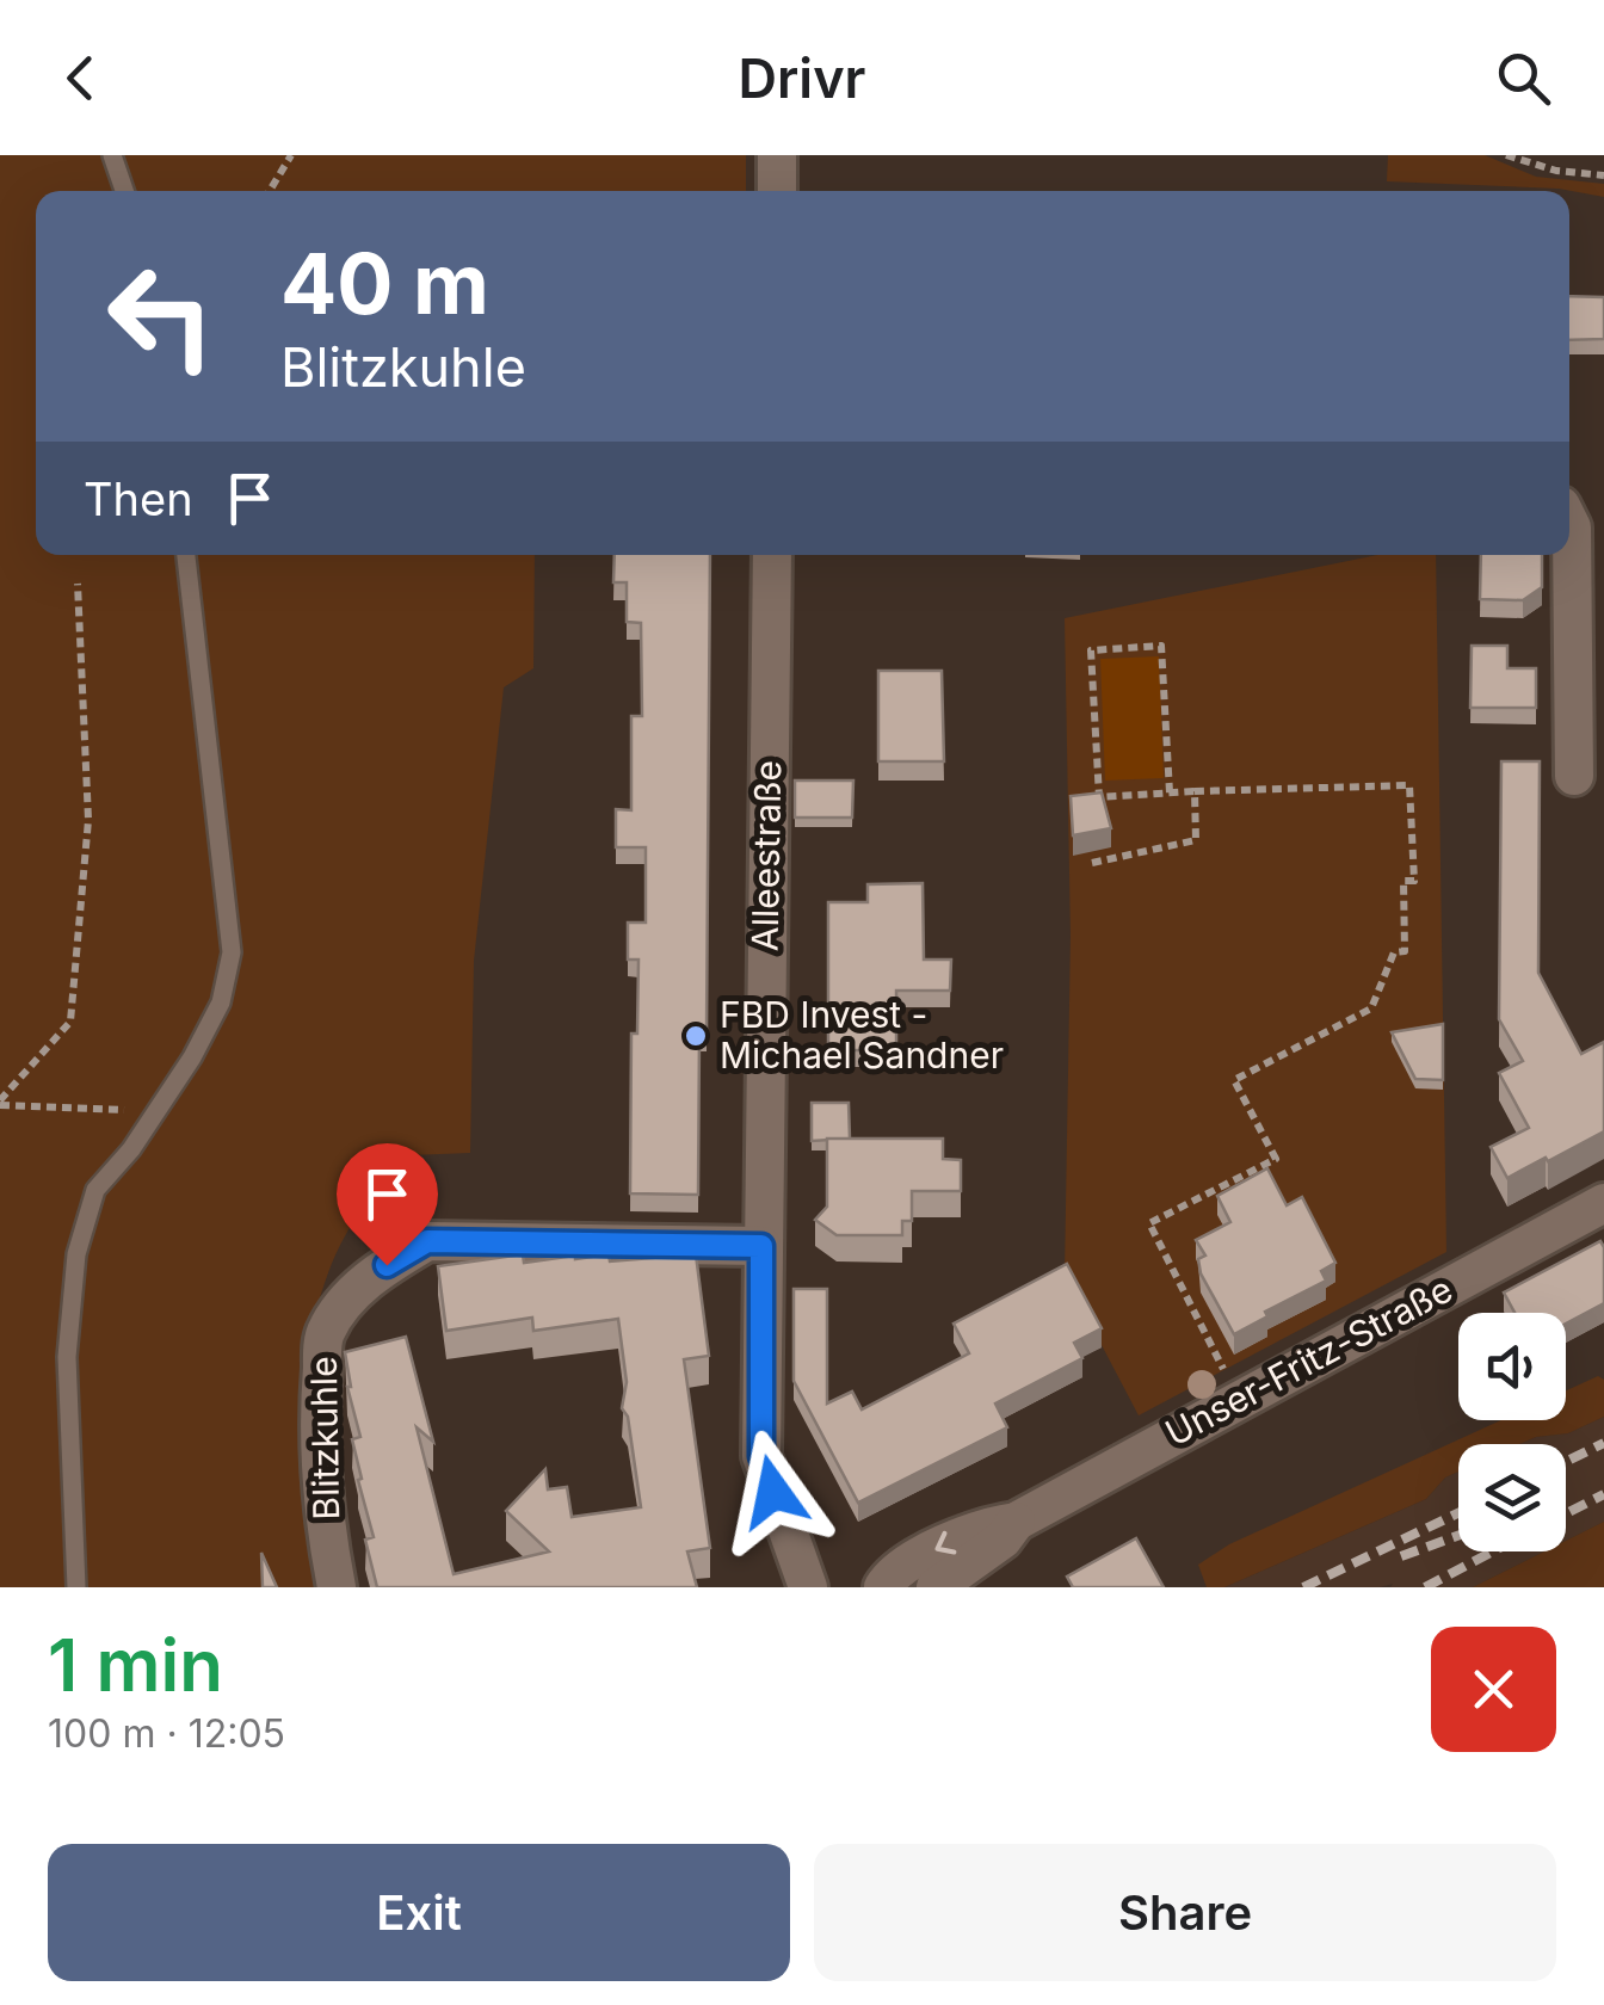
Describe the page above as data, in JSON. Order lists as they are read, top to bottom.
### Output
{
  "streets": {
    "street": ["Alleestraße", "Unser-Fritz-Straße", "Blitzkuhle"]
  },
  "crossings": [
    ["Alleestraße", "Blitzkuhle"]
  ],
  "places": ["FBD Invest - Michael Sandner"],
  "page": {
    "header": "Drivr",
    "turn": ["40 m", "Blitzkuhle"],
    "then": "Then",
    "heading": ["1 min", "100 m · 12:05"],
    "buttons": ["Exit", "Share"]
  }
}
